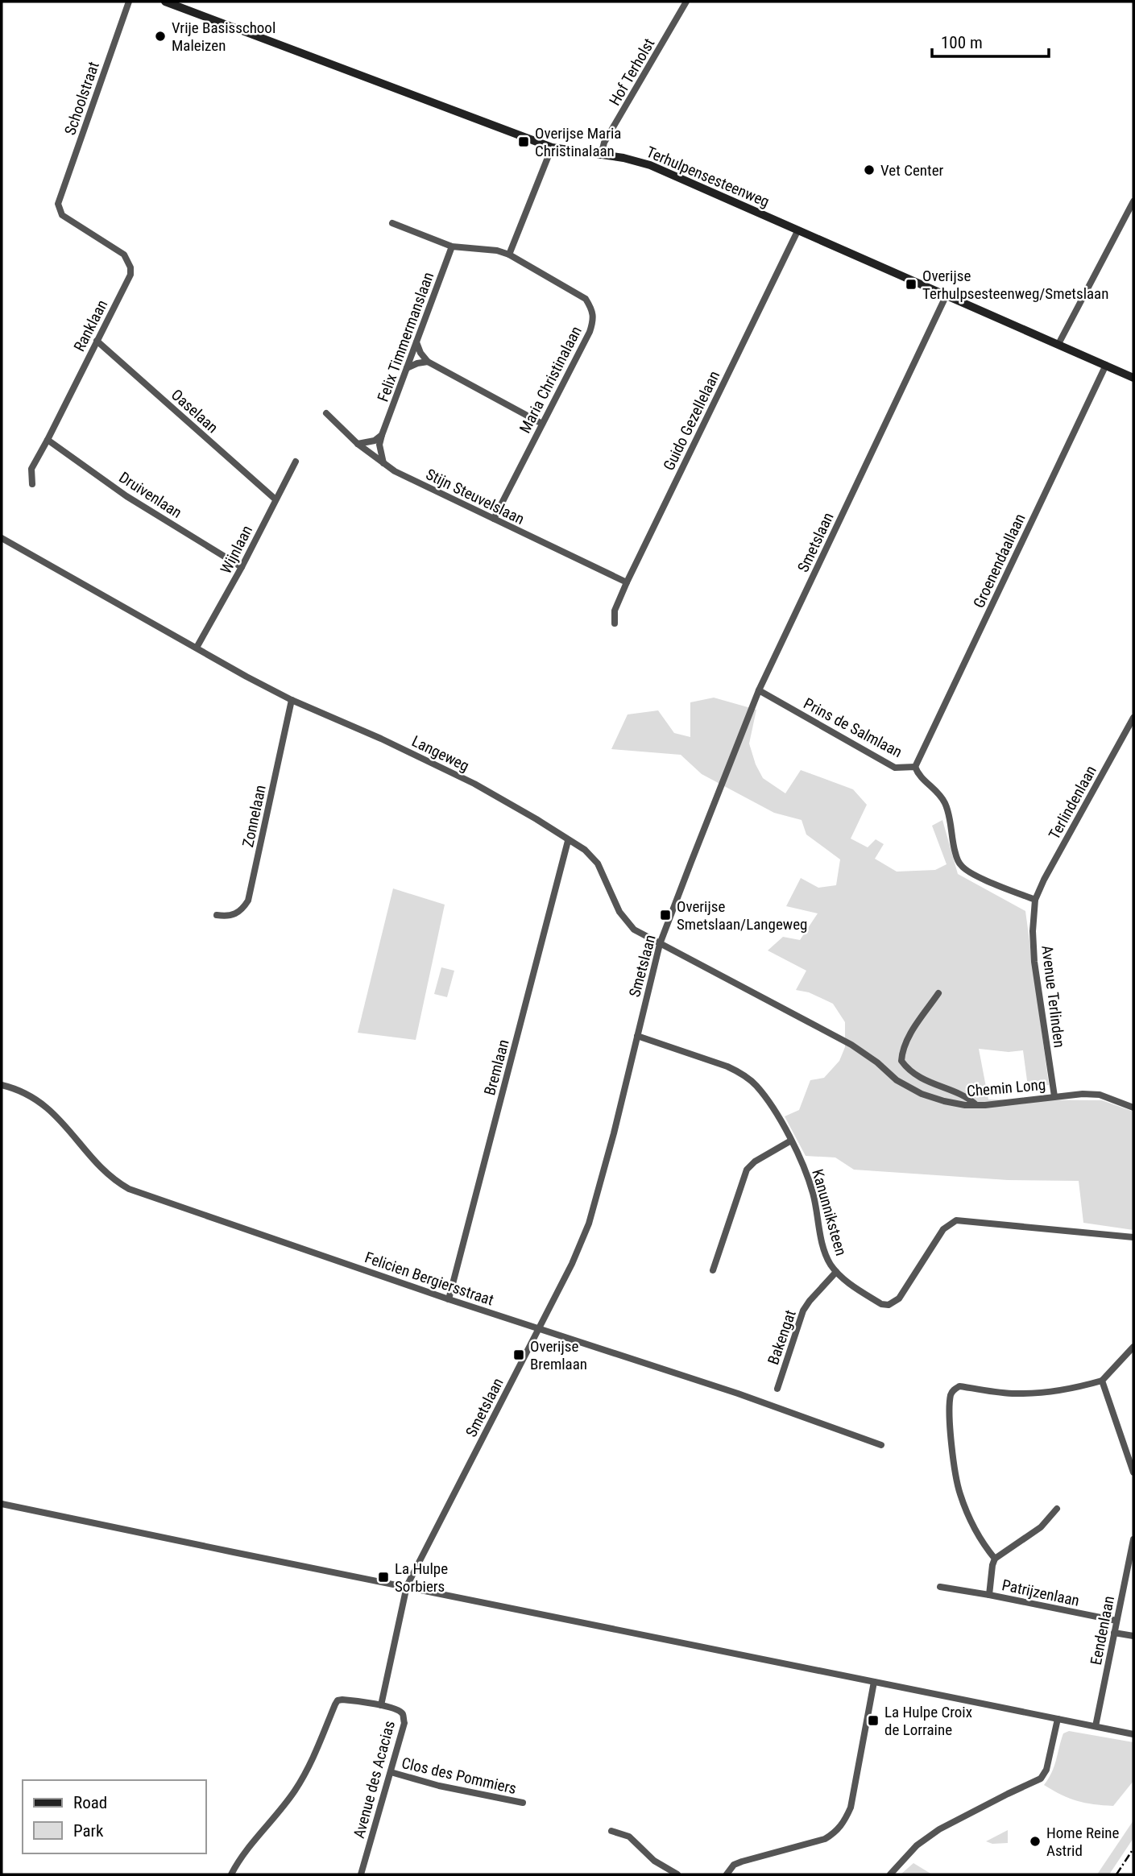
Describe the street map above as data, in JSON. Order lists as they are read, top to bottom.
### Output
{
  "streets": {
    "main road": ["Terhulpensesteenweg"],
    "street": [
      "Hof Terholst",
      "Schoolstraat",
      "Ranklaan",
      "Felix Timmermanslaan",
      "Maria Christinalaan",
      "Oaselaan",
      "Guido Gezellelaan",
      "Druivenlaan",
      "Stijn Steuvelslaan",
      "Smetslaan",
      "Wijnlaan",
      "Groenendaallaan",
      "Prins de Salmlaan",
      "Langeweg",
      "Terlindenlaan",
      "Zonnelaan",
      "Avenue Terlinden",
      "Bremlaan",
      "Chemin Long",
      "Kanunniksteen",
      "Felicien Bergiersstraat",
      "Bakengat",
      "Patrijzenlaan",
      "Eendenlaan",
      "Clos des Pommiers",
      "Avenue des Acacias"
    ]
  },
  "crossings": [
    ["Hof Terholst", "Terhulpensesteenweg"],
    ["Schoolstraat", "Ranklaan"],
    ["Terhulpensesteenweg", "Guido Gezellelaan"],
    ["Terhulpensesteenweg", "Smetslaan"],
    ["Terhulpensesteenweg", "Groenendaallaan"],
    ["Ranklaan", "Oaselaan"],
    ["Ranklaan", "Druivenlaan"],
    ["Felix Timmermanslaan", "Maria Christinalaan"],
    ["Felix Timmermanslaan", "Stijn Steuvelslaan"],
    ["Maria Christinalaan", "Stijn Steuvelslaan"],
    ["Oaselaan", "Wijnlaan"],
    ["Guido Gezellelaan", "Stijn Steuvelslaan"],
    ["Druivenlaan", "Wijnlaan"],
    ["Smetslaan", "Prins de Salmlaan"],
    ["Smetslaan", "Langeweg"],
    ["Smetslaan", "Kanunniksteen"],
    ["Smetslaan", "Felicien Bergiersstraat"],
    ["Smetslaan", "Avenue des Acacias"],
    ["Wijnlaan", "Langeweg"],
    ["Groenendaallaan", "Prins de Salmlaan"],
    ["Prins de Salmlaan", "Terlindenlaan"],
    ["Prins de Salmlaan", "Avenue Terlinden"],
    ["Langeweg", "Zonnelaan"],
    ["Langeweg", "Bremlaan"],
    ["Langeweg", "Chemin Long"],
    ["Terlindenlaan", "Avenue Terlinden"],
    ["Avenue Terlinden", "Chemin Long"],
    ["Bremlaan", "Felicien Bergiersstraat"],
    ["Kanunniksteen", "Bakengat"],
    ["Patrijzenlaan", "Eendenlaan"],
    ["Clos des Pommiers", "Avenue des Acacias"]
  ],
  "places": {
    "other": ["Vrije Basisschool Maleizen", "Vet Center", "Home Reine Astrid"],
    "transit": [
      "Overijse Maria Christinalaan",
      "Overijse Terhulpsesteenweg/Smetslaan",
      "Overijse Smetslaan/Langeweg",
      "Overijse Bremlaan",
      "La Hulpe Sorbiers",
      "La Hulpe Croix de Lorraine"
    ]
  },
  "legend": ["Road", "Park"],
  "scale_bar": "100 m"
}
